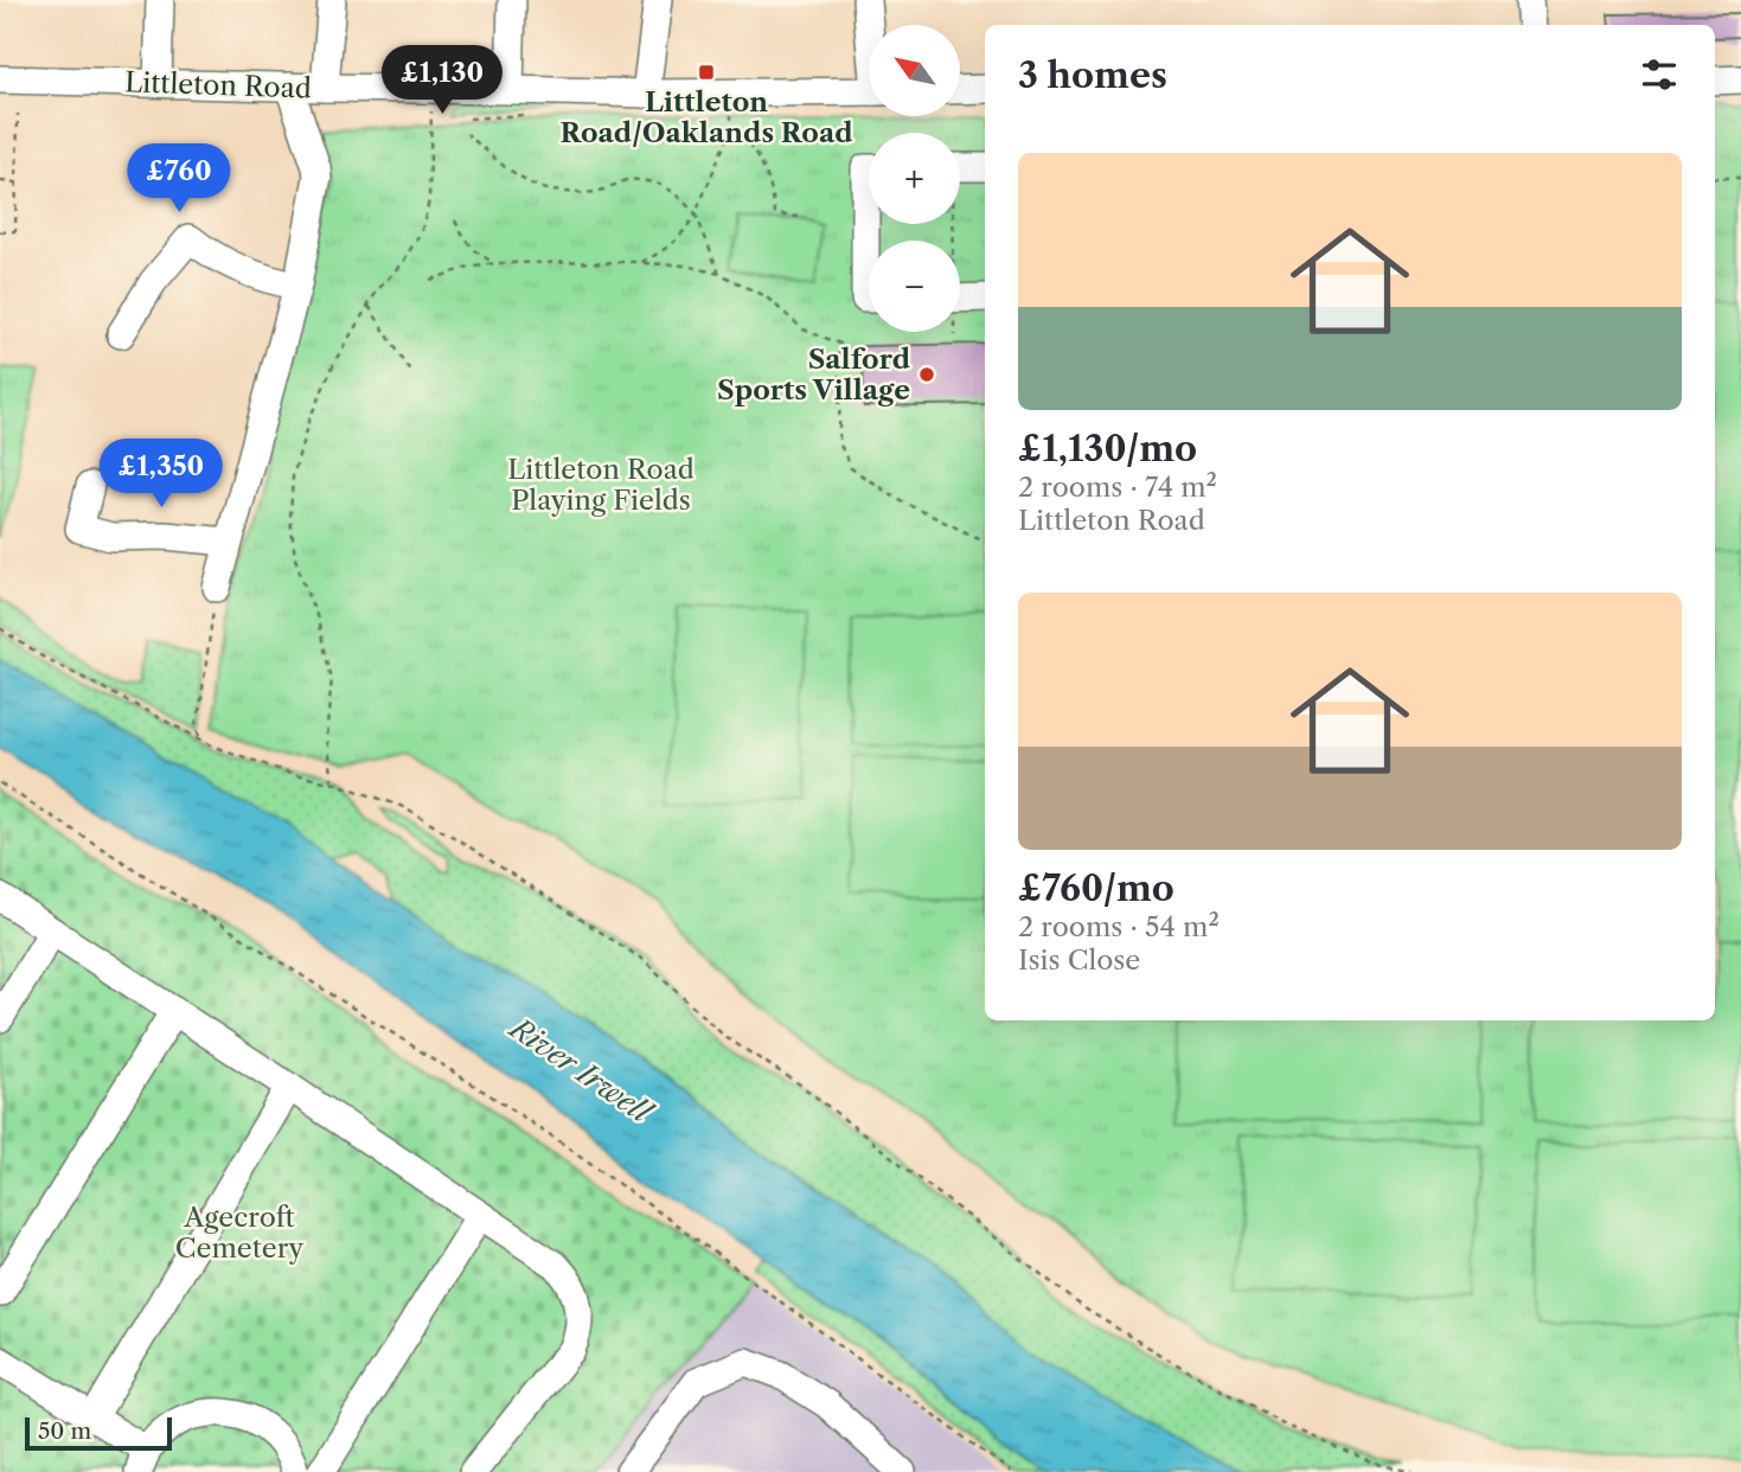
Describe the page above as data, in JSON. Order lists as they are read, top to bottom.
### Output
{
  "streets": {
    "street": ["Littleton Road"]
  },
  "water": ["River Irwell"],
  "parks": ["Littleton Road Playing Fields", "Agecroft Cemetery"],
  "places": {
    "transit": ["Littleton Road/Oaklands Road"],
    "other": ["Salford Sports Village"]
  },
  "scale_bar": "50 m",
  "north": "top left",
  "page": {
    "map_buttons": ["+", "−"],
    "heading": "3 homes",
    "price": ["£1,130", "£760", "£1,350"],
    "list": [
      {
        "name": "£1,130/mo",
        "note": "2 rooms · 74 m² · Littleton Road"
      },
      {
        "name": "£760/mo",
        "note": "2 rooms · 54 m² · Isis Close"
      }
    ],
    "scale": "50 m"
  }
}
